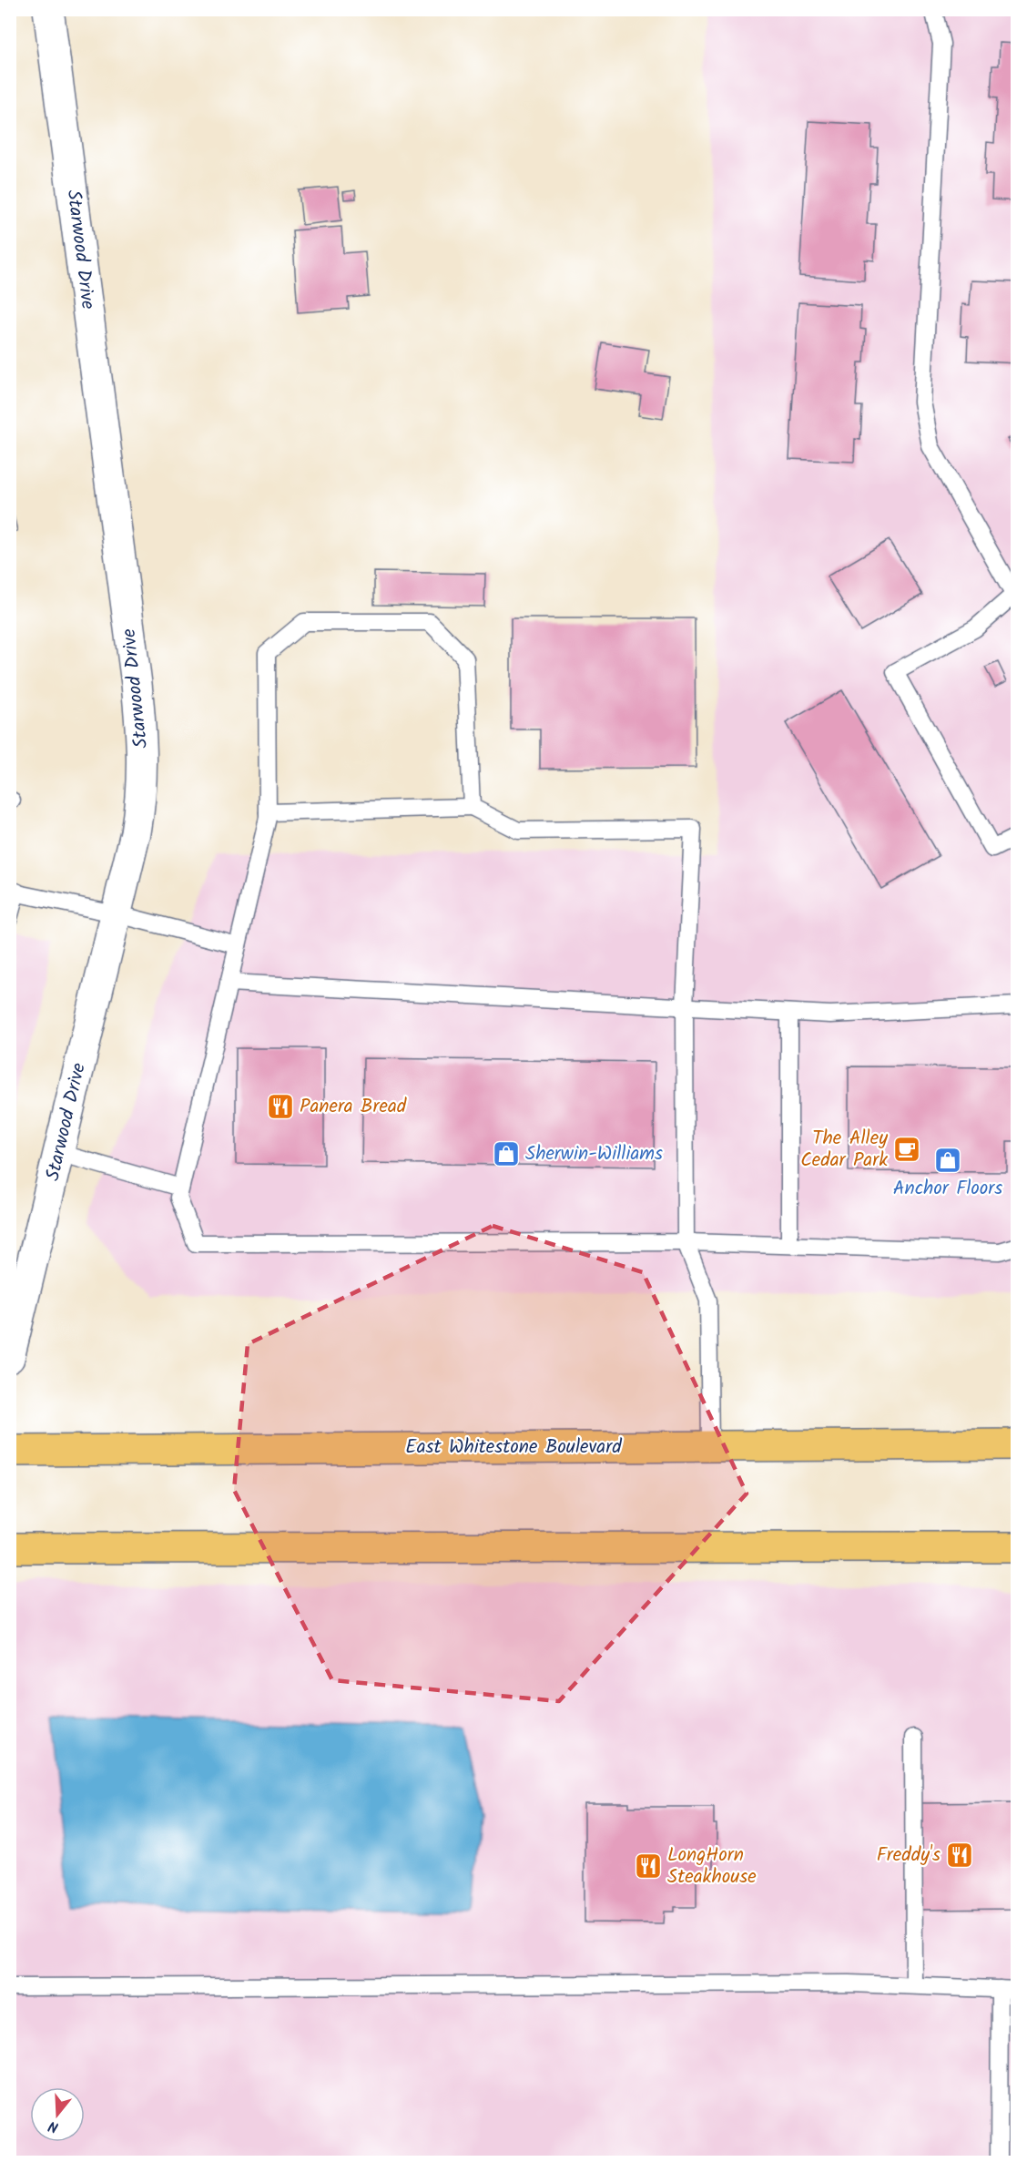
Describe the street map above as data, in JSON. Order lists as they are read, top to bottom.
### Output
{
  "streets": {
    "main road": ["East Whitestone Boulevard"],
    "street": ["Starwood Drive"]
  },
  "places": {
    "restaurant": ["Panera Bread", "Freddy's", "LongHorn Steakhouse"],
    "cafe": ["The Alley Cedar Park"],
    "shop": ["Sherwin-Williams", "Anchor Floors"]
  },
  "north": "bottom"
}
